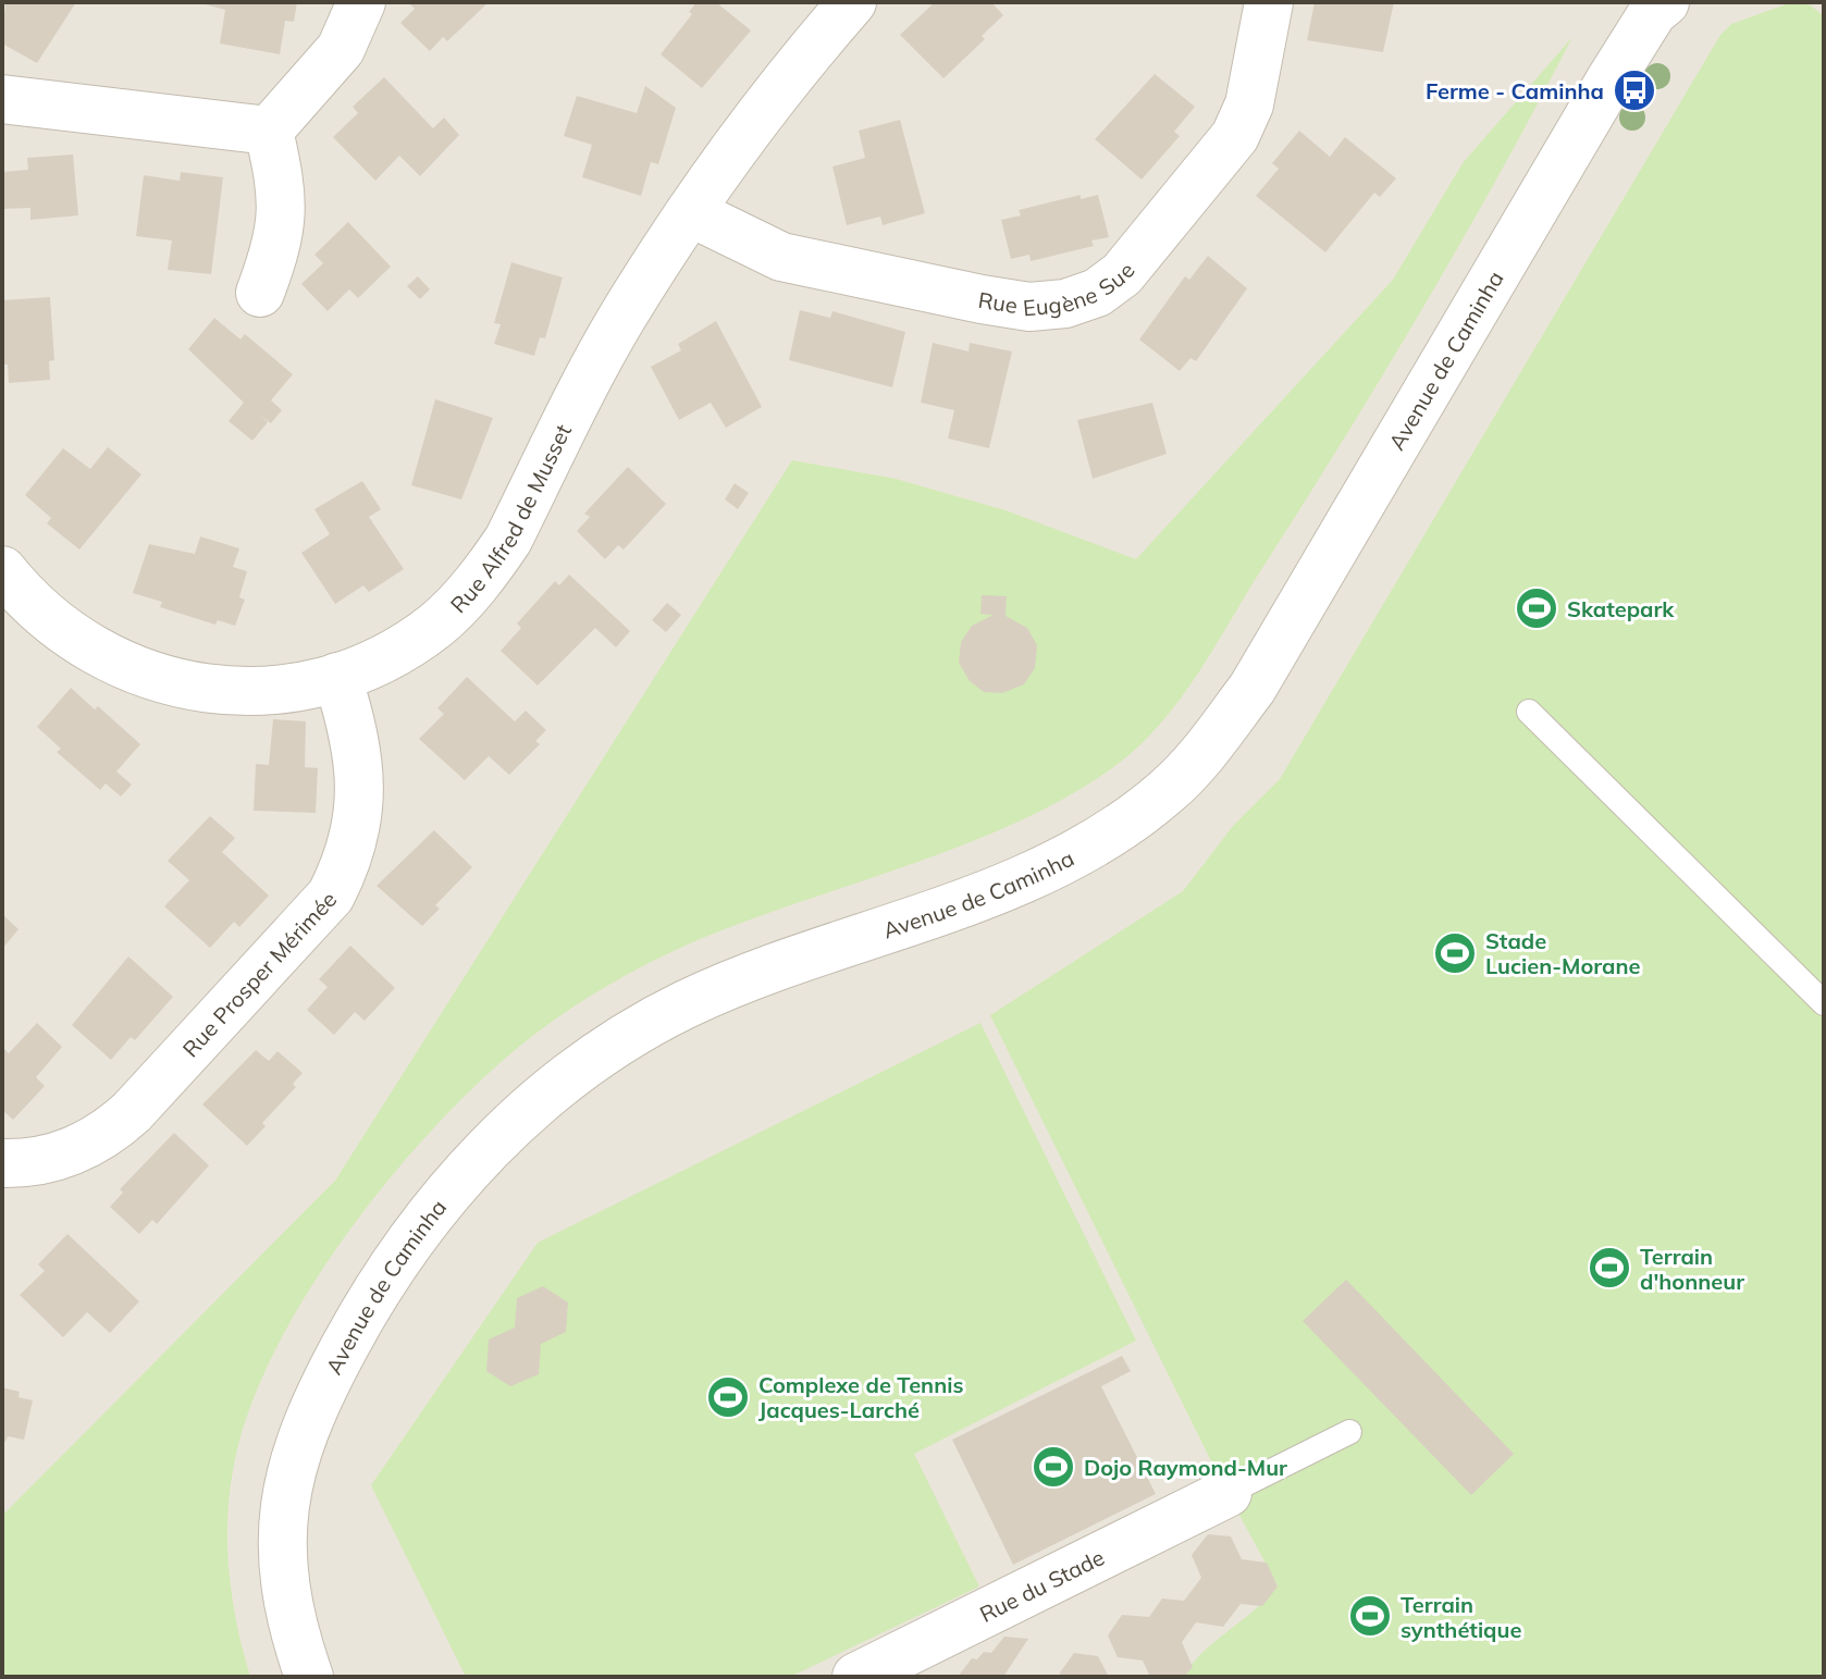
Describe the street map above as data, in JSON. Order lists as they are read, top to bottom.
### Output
{
  "streets": {
    "street": [
      "Rue Eugène Sue",
      "Avenue de Caminha",
      "Rue Alfred de Musset",
      "Rue Prosper Mérimée",
      "Rue du Stade"
    ]
  },
  "crossings": [
    ["Rue Eugène Sue", "Rue Alfred de Musset"],
    ["Rue Alfred de Musset", "Rue Prosper Mérimée"]
  ],
  "places": {
    "bus stop": ["Ferme - Caminha"],
    "sports": [
      "Skatepark",
      "Stade Lucien-Morane",
      "Terrain d'honneur",
      "Complexe de Tennis Jacques-Larché",
      "Dojo Raymond-Mur",
      "Terrain synthétique"
    ]
  }
}
